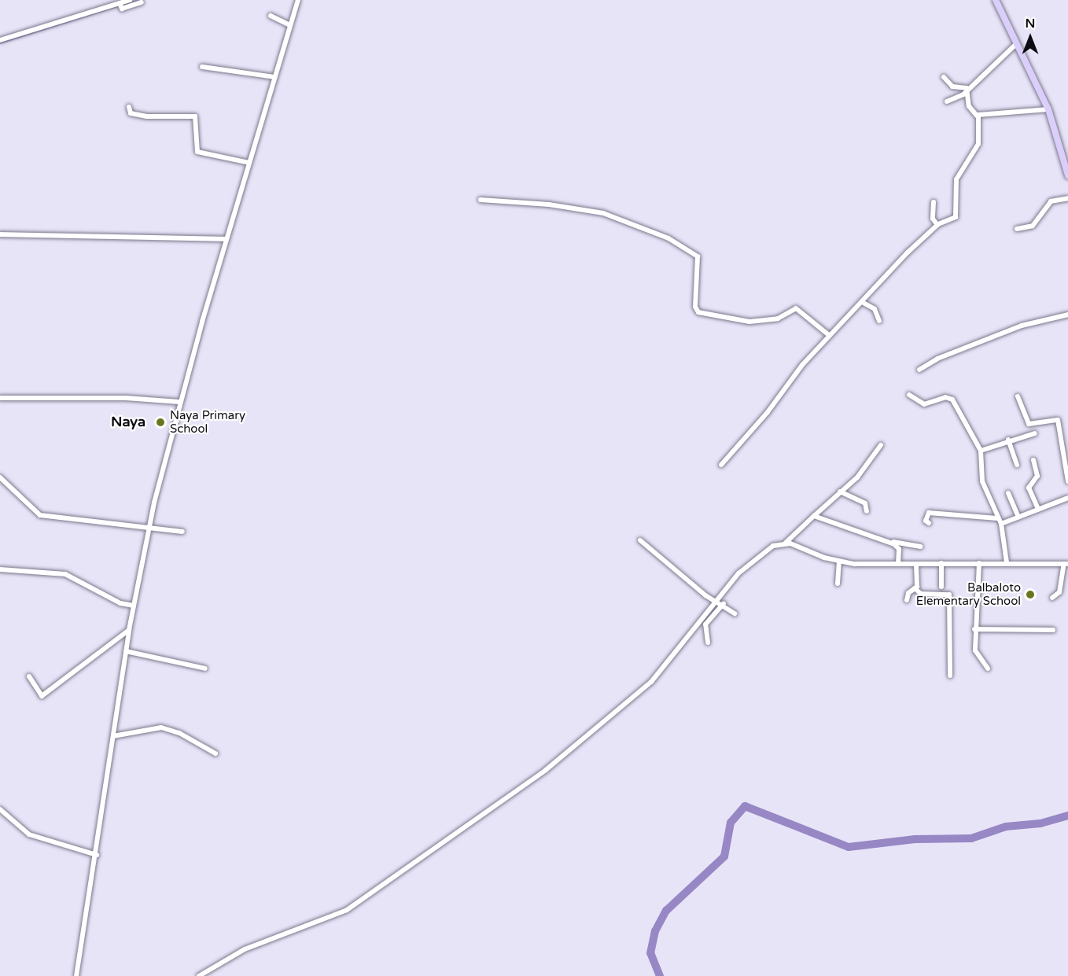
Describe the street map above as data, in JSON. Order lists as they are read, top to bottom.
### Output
{
  "districts": ["Naya"],
  "places": ["Naya Primary School", "Balbaloto Elementary School"],
  "north": "top"
}
